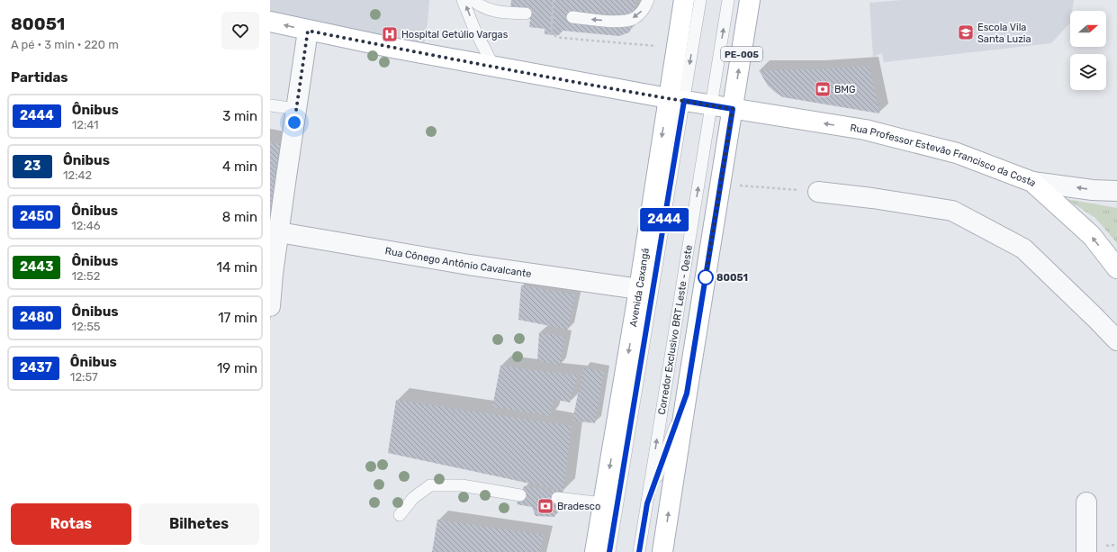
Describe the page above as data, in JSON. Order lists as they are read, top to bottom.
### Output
{
  "streets": {
    "main road": ["PE-005", "Rua Professor Estevão Francisco da Costa", "Avenida Caxangá"],
    "street": ["Rua Cônego Antônio Cavalcante"],
    "lane": ["Corredor Exclusivo BRT Leste - Oeste"]
  },
  "crossings": [
    ["PE-005", "Rua Professor Estevão Francisco da Costa"],
    ["Rua Professor Estevão Francisco da Costa", "Avenida Caxangá"],
    ["Rua Professor Estevão Francisco da Costa", "Corredor Exclusivo BRT Leste - Oeste"],
    ["Rua Cônego Antônio Cavalcante", "Avenida Caxangá"]
  ],
  "one_way": ["Rua Professor Estevão Francisco da Costa"],
  "places": {
    "school or university": ["Escola Vila Santa Luzia"],
    "hospital": ["Hospital Getúlio Vargas"],
    "bank": ["BMG", "Bradesco"],
    "other": ["80051"]
  },
  "lines": ["bus line 2444"],
  "north": "right",
  "page": {
    "heading": [
      ["80051", "A pé · 3 min · 220 m"],
      "Partidas"
    ],
    "on_map": "2444",
    "list": [
      {
        "mark": "2444",
        "name": "Ônibus",
        "note": "12:41",
        "value": "3 min"
      },
      {
        "mark": "23",
        "name": "Ônibus",
        "note": "12:42",
        "value": "4 min"
      },
      {
        "mark": "2450",
        "name": "Ônibus",
        "note": "12:46",
        "value": "8 min"
      },
      {
        "mark": "2443",
        "name": "Ônibus",
        "note": "12:52",
        "value": "14 min"
      },
      {
        "mark": "2480",
        "name": "Ônibus",
        "note": "12:55",
        "value": "17 min"
      },
      {
        "mark": "2437",
        "name": "Ônibus",
        "note": "12:57",
        "value": "19 min"
      }
    ],
    "buttons": ["Rotas", "Bilhetes"]
  }
}
